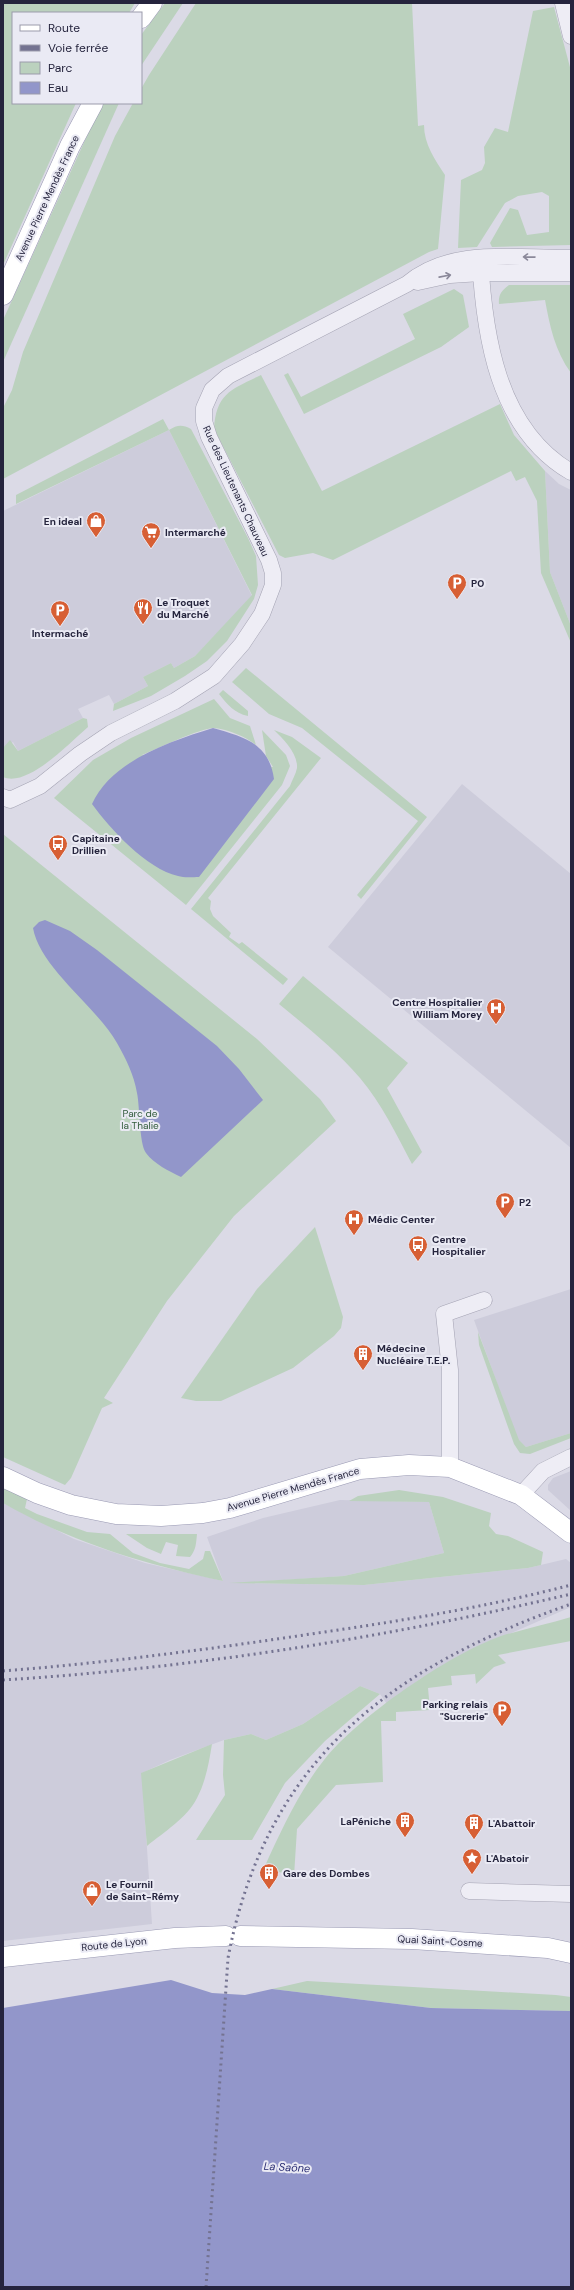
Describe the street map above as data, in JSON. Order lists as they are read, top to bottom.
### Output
{
  "streets": {
    "main road": ["Avenue Pierre Mendès France", "Quai Saint-Cosme", "Route de Lyon"],
    "street": ["Rue des Lieutenants Chauveau"]
  },
  "crossings": [
    ["Quai Saint-Cosme", "Route de Lyon"]
  ],
  "water": ["La Saône"],
  "parks": ["Parc de la Thalie"],
  "places": {
    "shop": ["En ideal", "Le Fournil de Saint-Rémy"],
    "supermarket": ["Intermarché"],
    "parking": [
      "P0",
      "Intermaché",
      "P2",
      "Parking relais \"Sucrerie\""
    ],
    "restaurant": ["Le Troquet du Marché"],
    "bus stop": ["Capitaine Drillien", "Centre Hospitalier"],
    "hospital": ["Centre Hospitalier William Morey", "Médic Center"],
    "building": [
      "Médecine Nucléaire T.E.P.",
      "LaPéniche",
      "L'Abattoir",
      "Gare des Dombes"
    ],
    "place": ["L'Abatoir"]
  },
  "legend": [
    "Route",
    "Voie ferrée",
    "Parc",
    "Eau"
  ]
}
